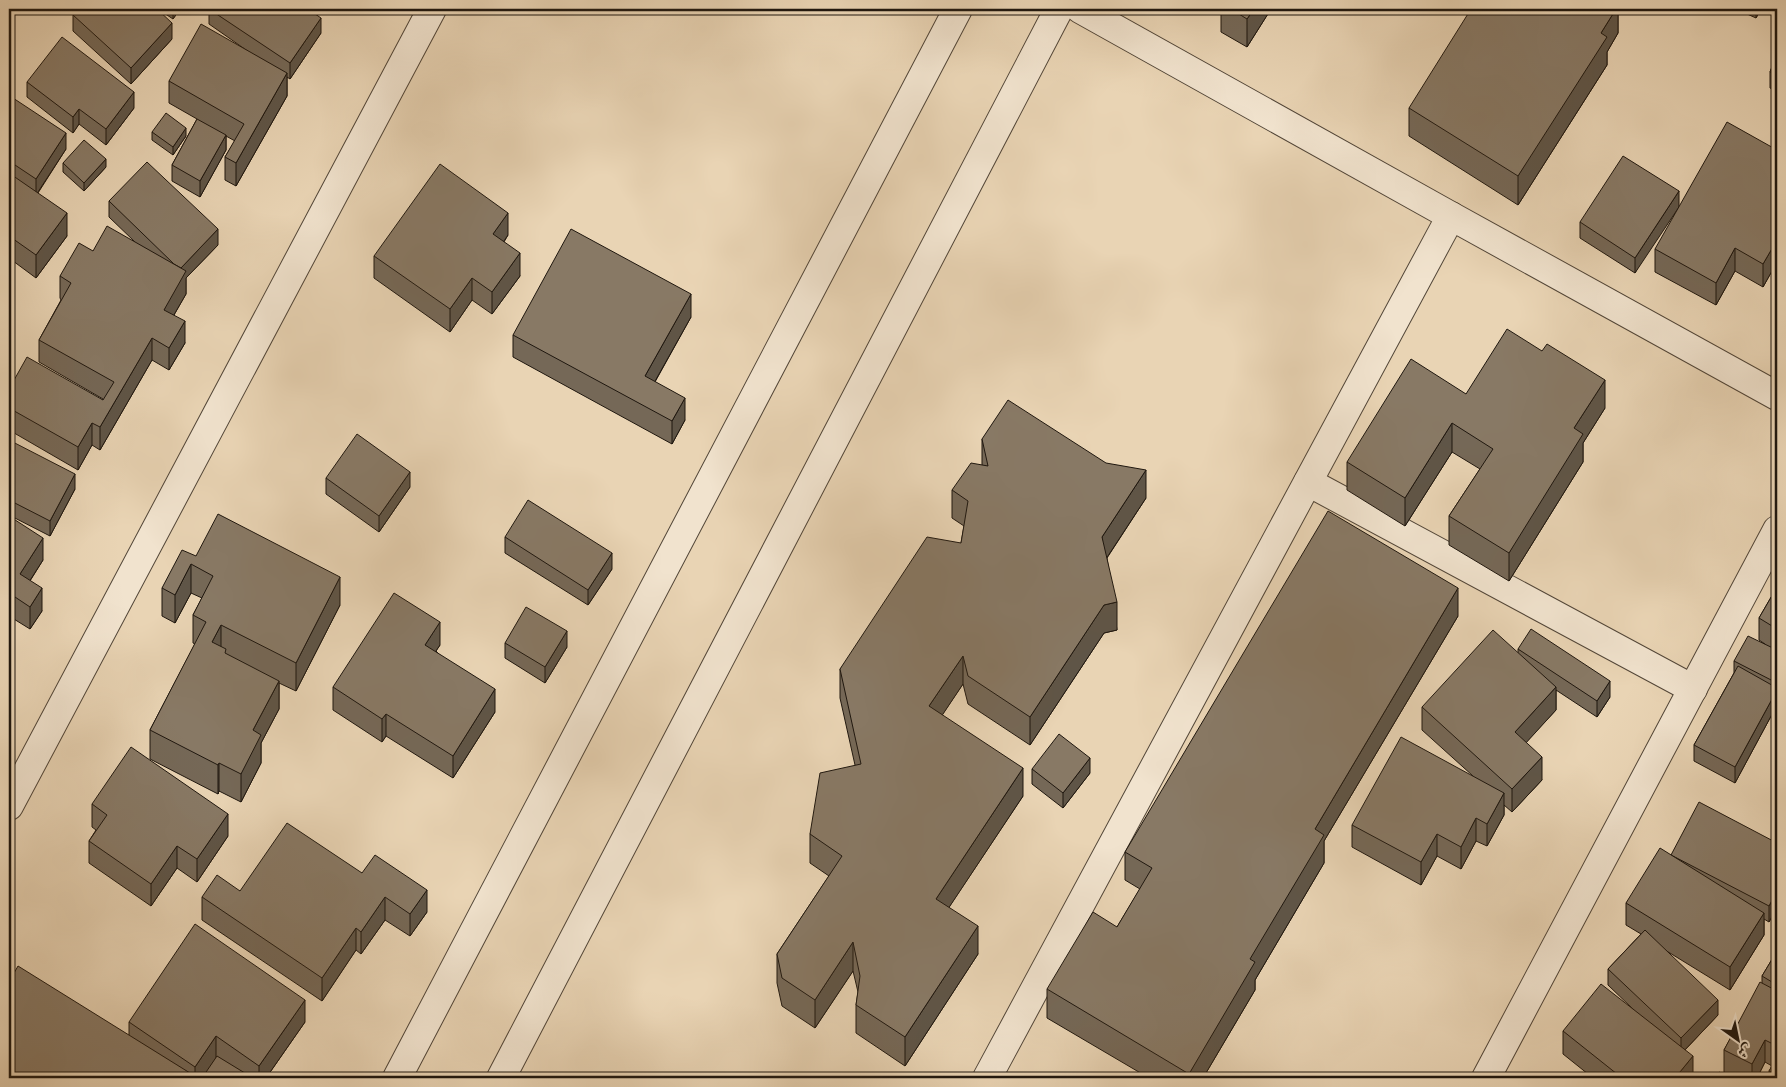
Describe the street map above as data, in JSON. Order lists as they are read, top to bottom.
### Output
{
  "north": "bottom right"
}
